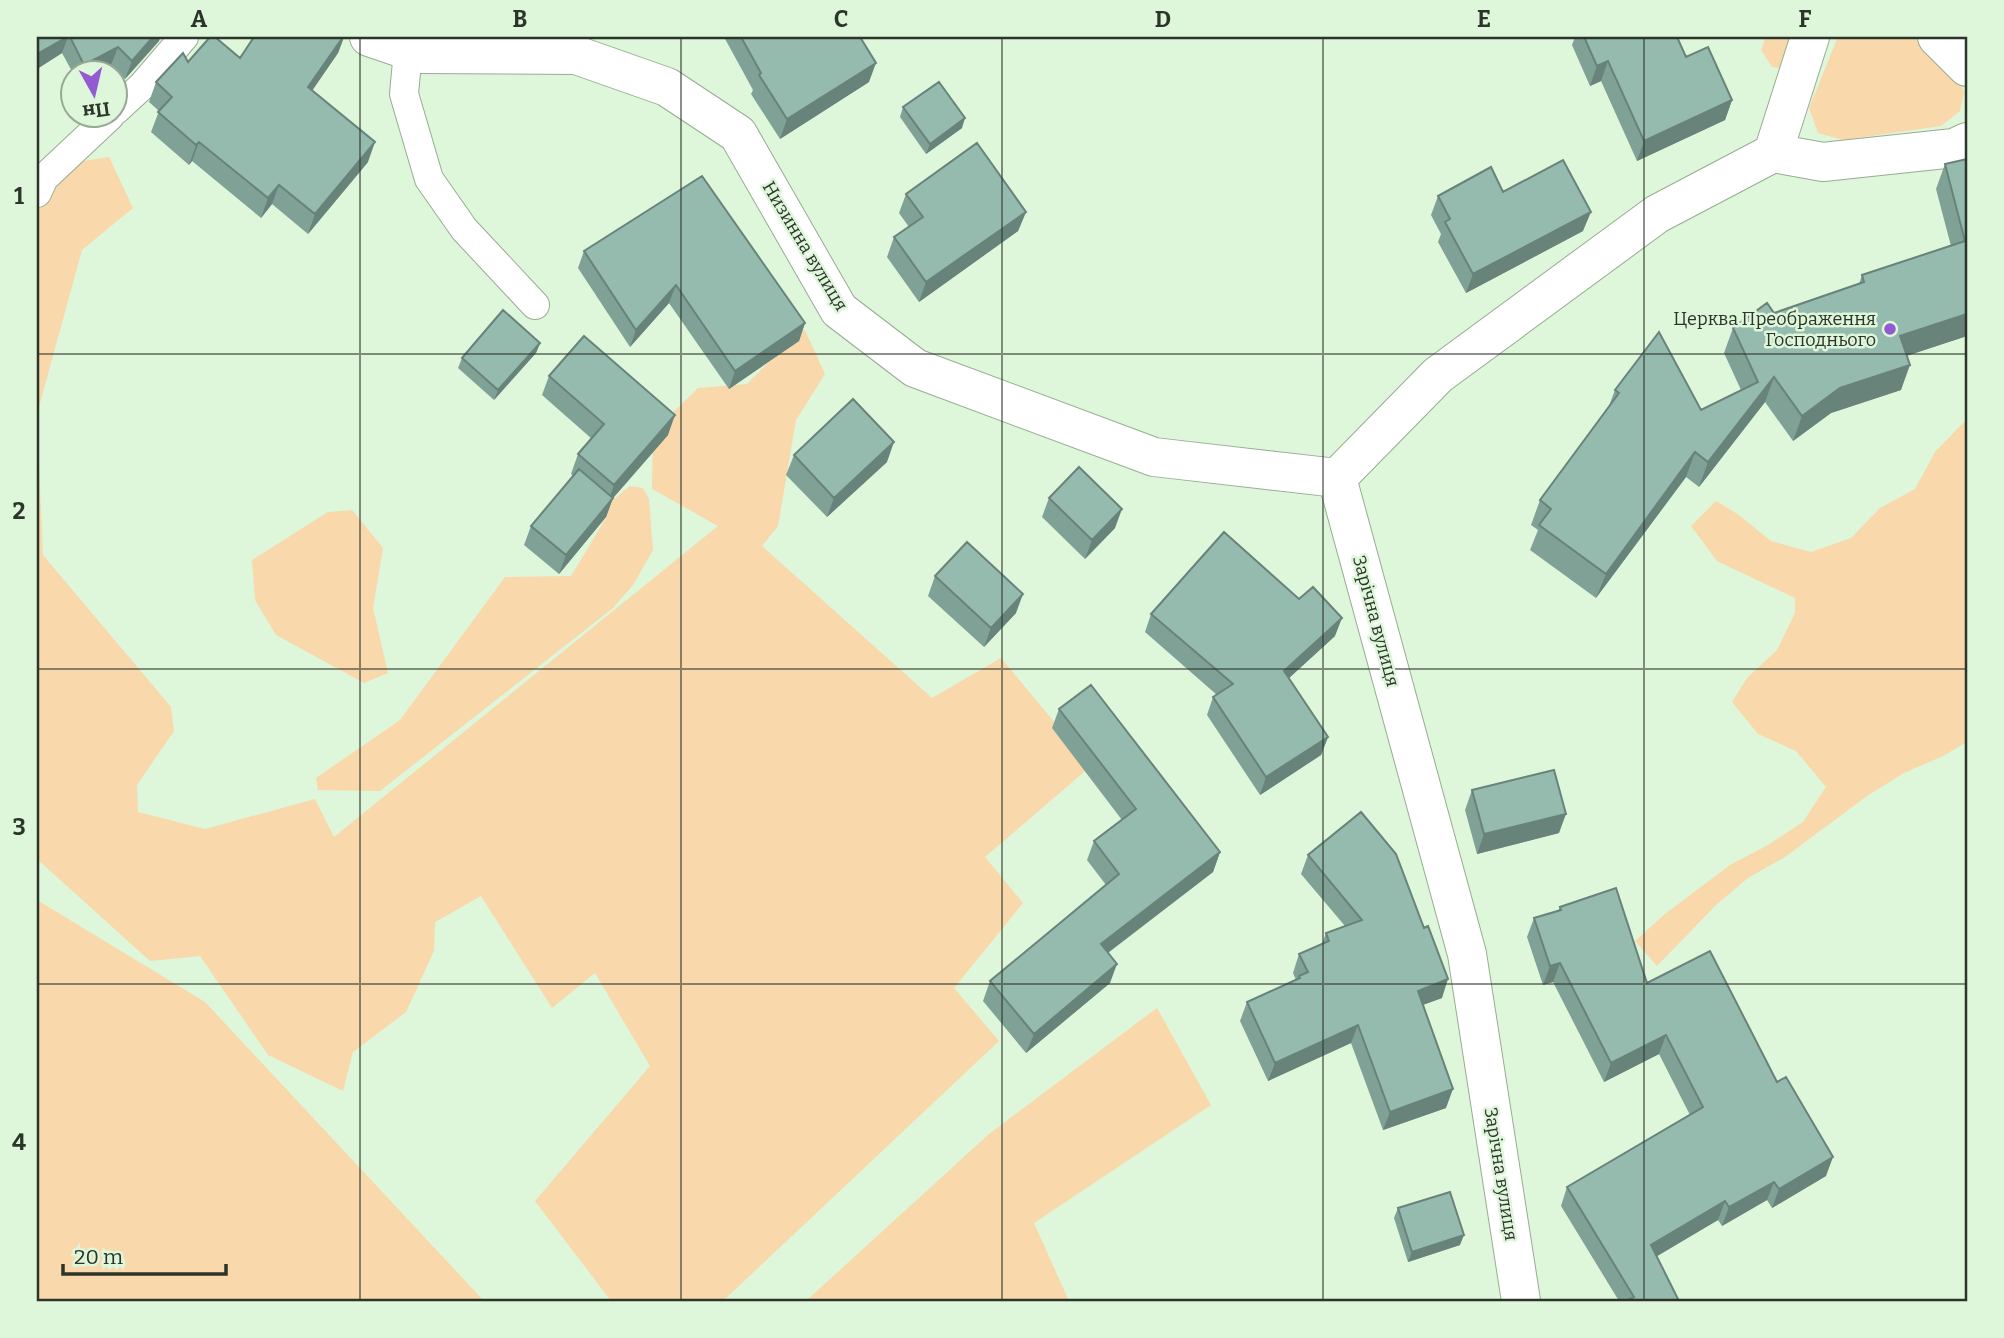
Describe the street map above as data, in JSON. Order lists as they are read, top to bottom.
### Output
{
  "streets": {
    "street": ["Низинна вулиця", "Зарічна вулиця"]
  },
  "crossings": [
    ["Низинна вулиця", "Зарічна вулиця"]
  ],
  "places": ["Церква Преображення Господнього"],
  "scale_bar": "20 m",
  "north": "bottom",
  "grid": {
    "columns": [
      "A",
      "B",
      "C",
      "D",
      "E",
      "F"
    ],
    "rows": [
      "1",
      "2",
      "3",
      "4"
    ]
  }
}
